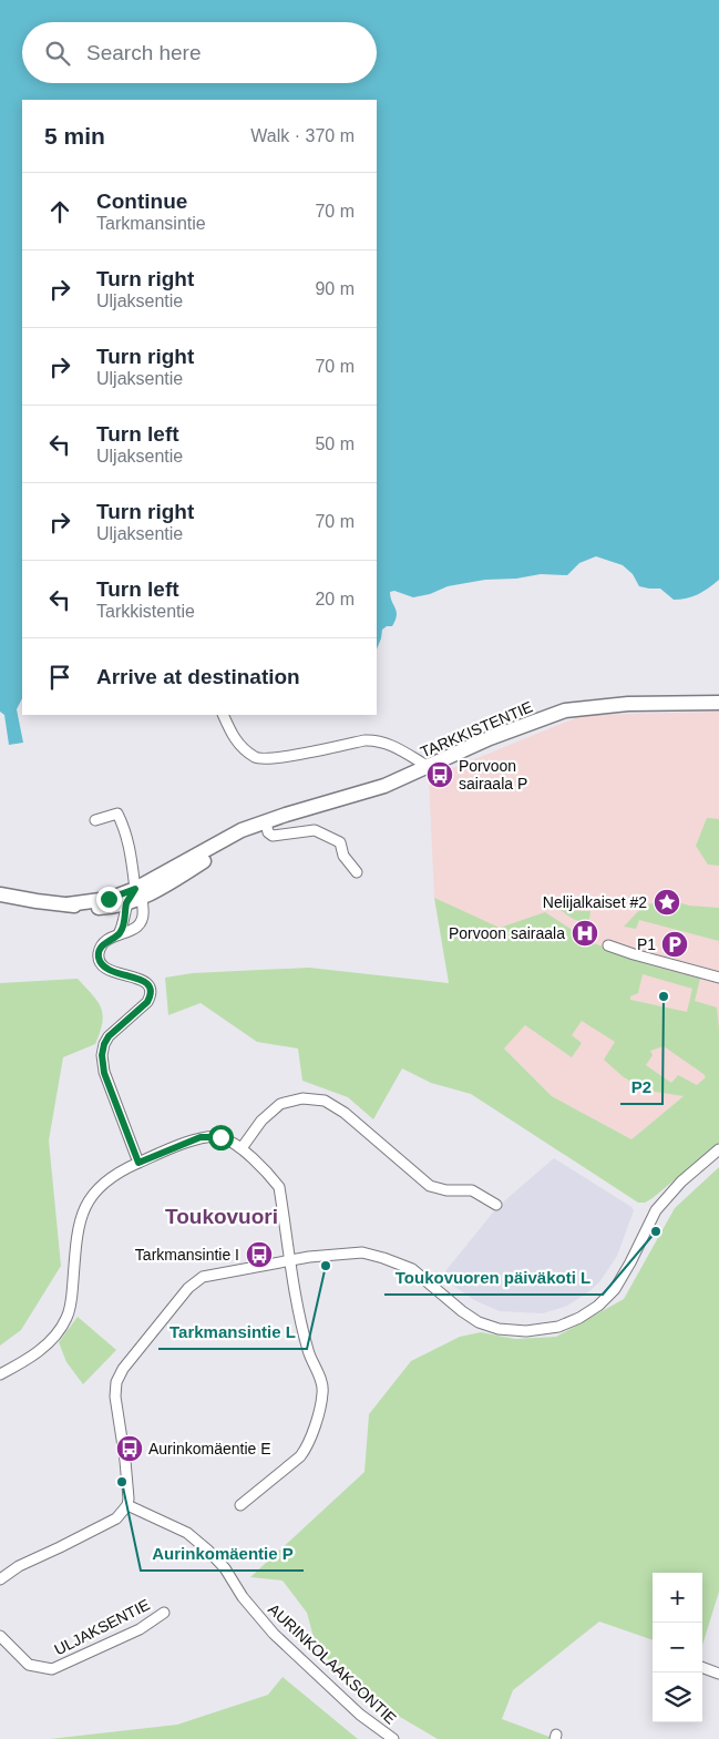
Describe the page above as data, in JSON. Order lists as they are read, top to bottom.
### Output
{
  "streets": {
    "street": ["TARKKISTENTIE", "ULJAKSENTIE", "AURINKOLAAKSONTIE"]
  },
  "districts": ["Toukovuori"],
  "places": {
    "bus stop": ["Porvoon sairaala P", "Tarkmansintie I", "Aurinkomäentie E"],
    "place": ["Nelijalkaiset #2"],
    "hospital": ["Porvoon sairaala"],
    "parking": ["P1"],
    "other": [
      "P2",
      "Toukovuoren päiväkoti L",
      "Tarkmansintie L",
      "Aurinkomäentie P"
    ]
  },
  "page": {
    "search": "Search here",
    "heading": ["5 min", "Walk · 370 m"],
    "list": [
      ["Continue", "Tarkmansintie", "70 m"],
      ["Turn right", "Uljaksentie", "90 m"],
      ["Turn right", "Uljaksentie", "70 m"],
      ["Turn left", "Uljaksentie", "50 m"],
      ["Turn right", "Uljaksentie", "70 m"],
      ["Turn left", "Tarkkistentie", "20 m"],
      "Arrive at destination"
    ],
    "map_buttons": ["+", "−"]
  }
}
